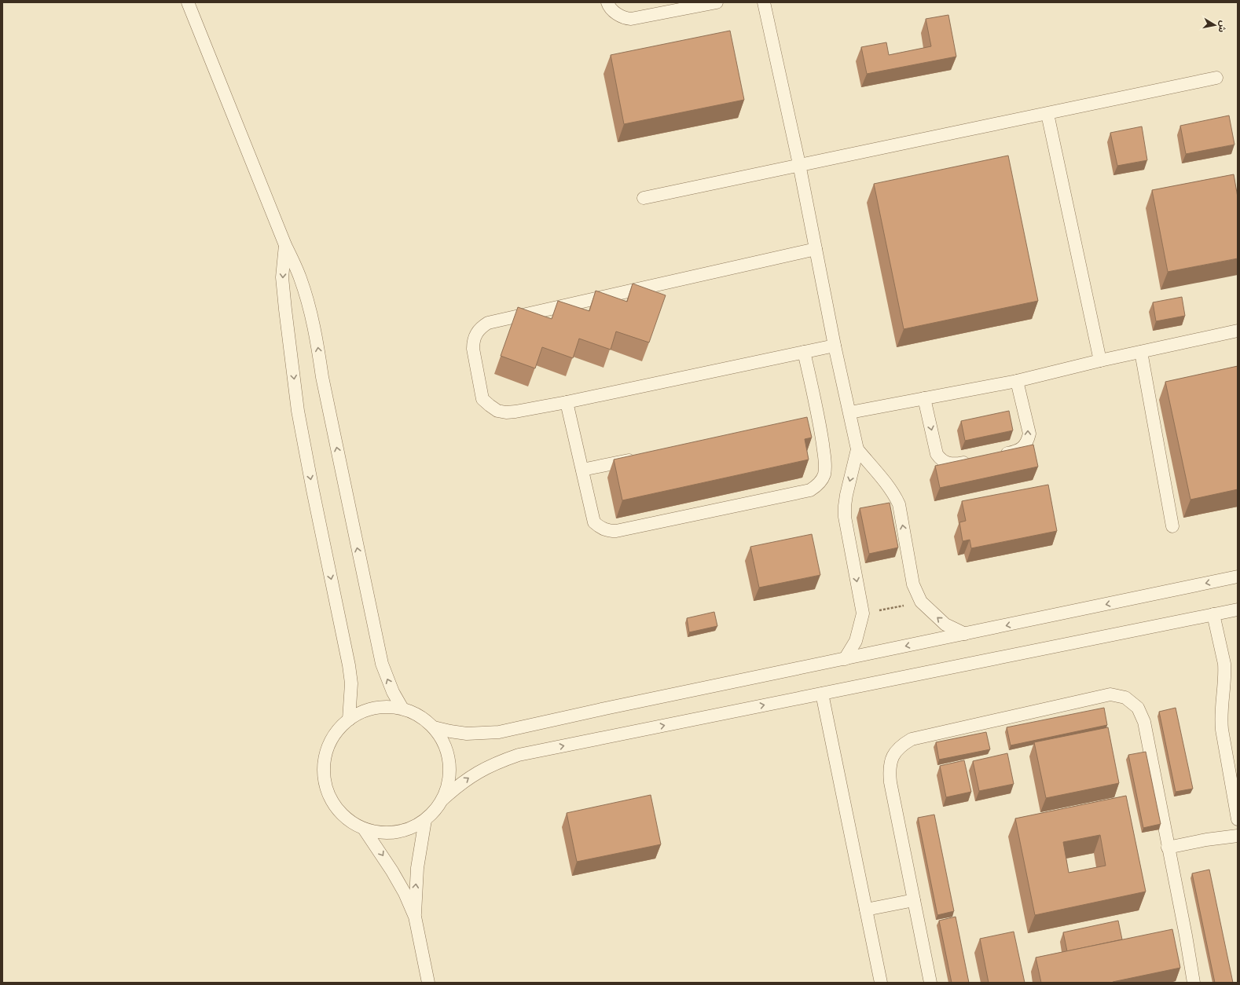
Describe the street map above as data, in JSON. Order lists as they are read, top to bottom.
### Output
{
  "north": "right"
}
